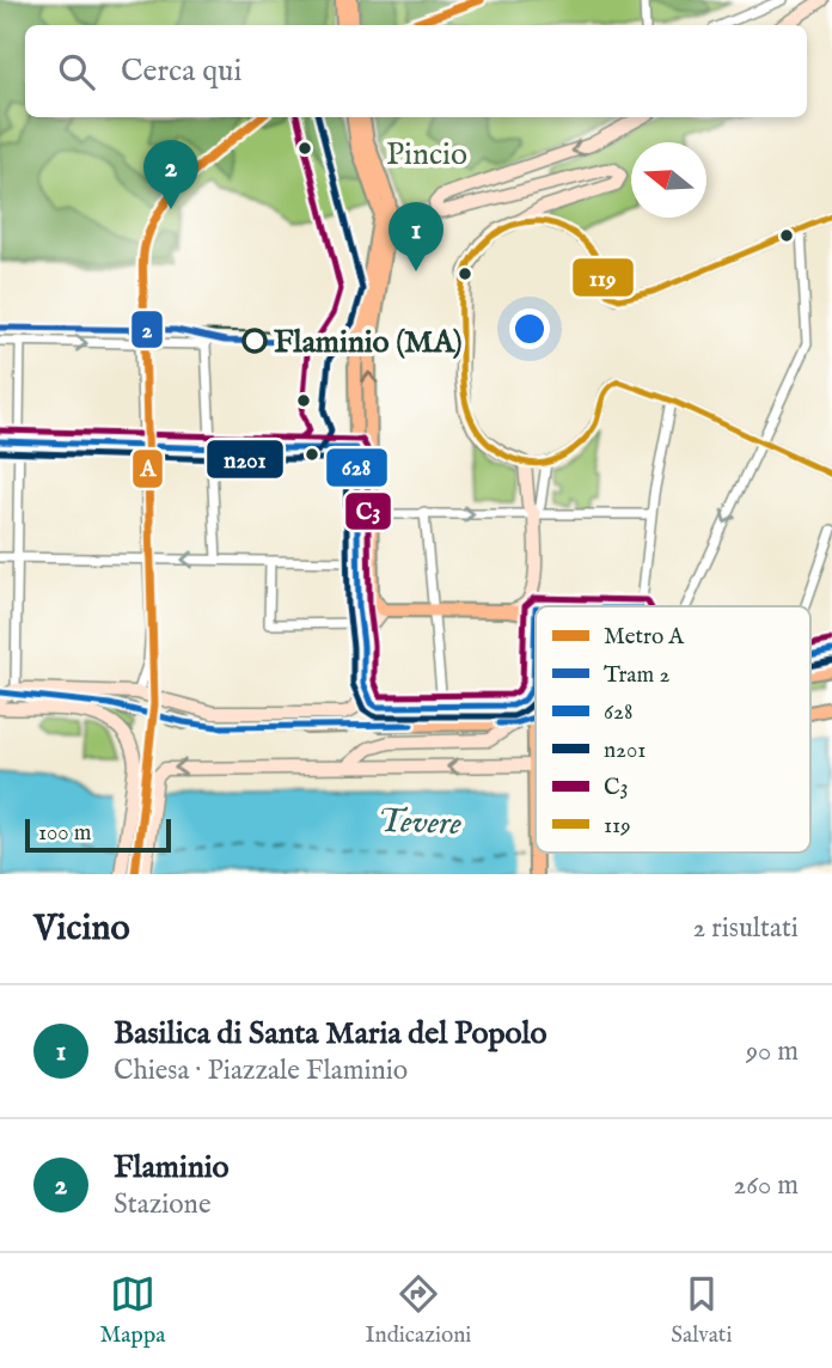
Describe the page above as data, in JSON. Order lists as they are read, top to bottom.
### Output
{
  "water": ["Tevere"],
  "parks": ["Pincio"],
  "places": ["Flaminio (MA)"],
  "lines": [
    "metro line A",
    "transit line n201",
    "transit line C3",
    "transit line 119",
    "tram line 2",
    "transit line 628"
  ],
  "legend": [
    "Metro A",
    "Tram 2",
    "628",
    "n201",
    "C3",
    "119"
  ],
  "scale_bar": "100 m",
  "north": "left",
  "page": {
    "search": "Cerca qui",
    "pins": ["2", "1"],
    "scale": "100 m",
    "heading": ["Vicino", "2 risultati"],
    "list": [
      {
        "mark": "1",
        "name": "Basilica di Santa Maria del Popolo",
        "note": "Chiesa · Piazzale Flaminio",
        "value": "90 m"
      },
      {
        "mark": "2",
        "name": "Flaminio",
        "note": "Stazione",
        "value": "260 m"
      }
    ],
    "nav": ["Mappa", "Indicazioni", "Salvati"]
  }
}
